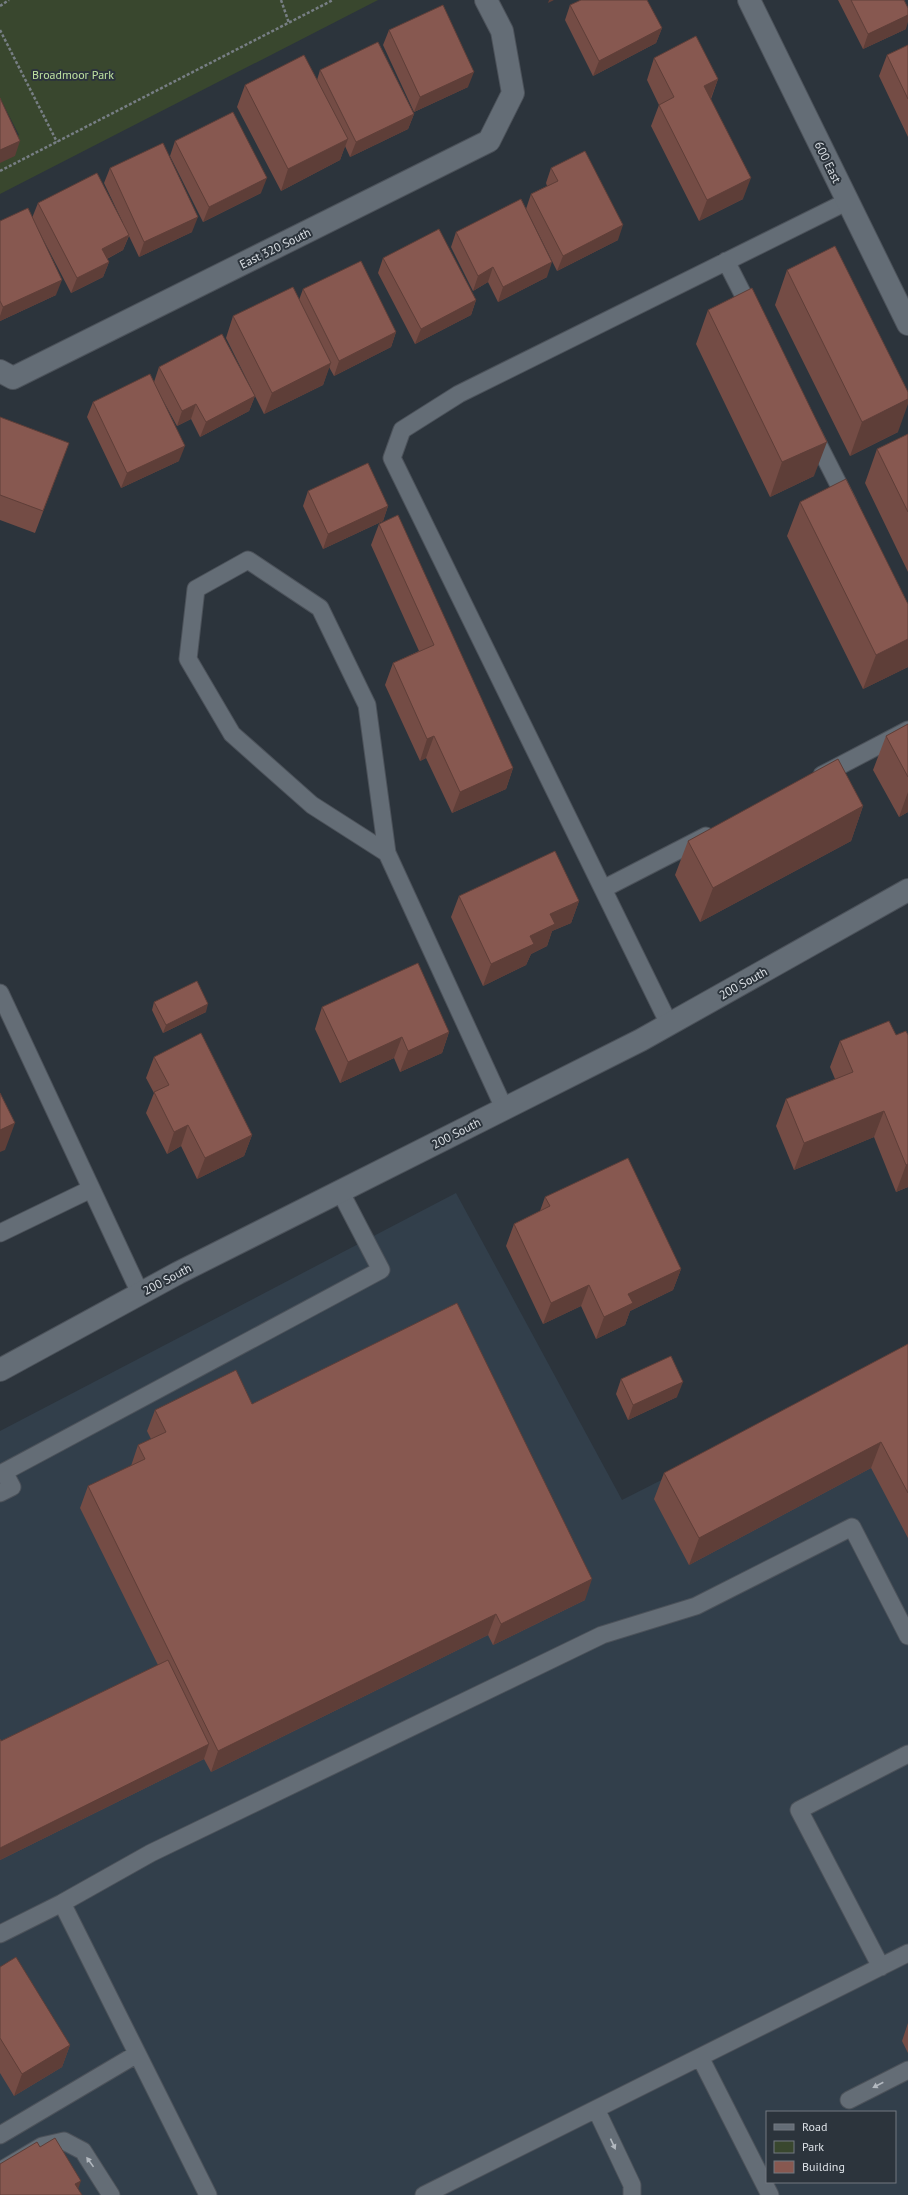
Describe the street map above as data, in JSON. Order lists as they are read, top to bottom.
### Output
{
  "streets": {
    "street": ["600 East", "East 320 South", "200 South"]
  },
  "parks": ["Broadmoor Park"],
  "legend": ["Road", "Park", "Building"]
}
